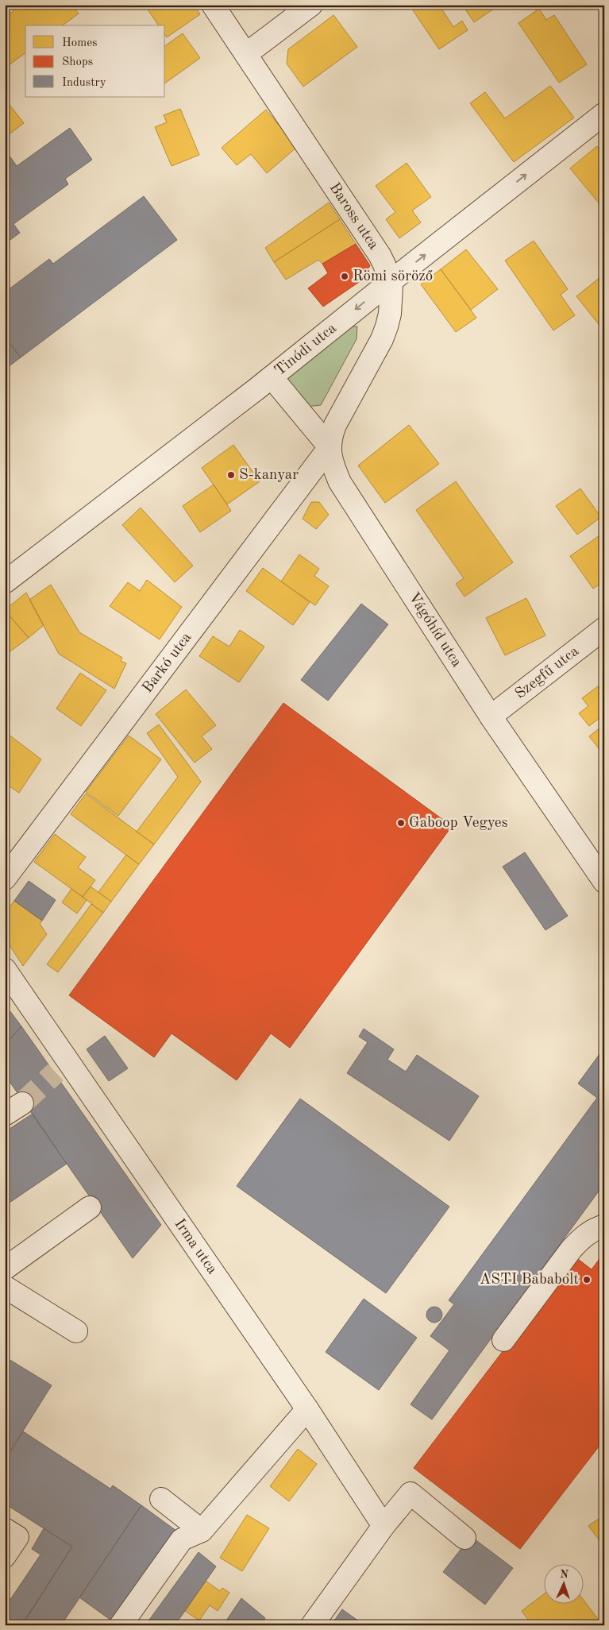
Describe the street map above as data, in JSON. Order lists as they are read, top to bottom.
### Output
{
  "streets": {
    "street": [
      "Baross utca",
      "Tinódi utca",
      "Vágóhíd utca",
      "Barkó utca",
      "Szegfű utca",
      "Irma utca"
    ]
  },
  "crossings": [
    ["Baross utca", "Tinódi utca"],
    ["Baross utca", "Vágóhíd utca"],
    ["Baross utca", "Barkó utca"],
    ["Tinódi utca", "Vágóhíd utca"],
    ["Vágóhíd utca", "Barkó utca"],
    ["Vágóhíd utca", "Szegfű utca"]
  ],
  "places": [
    "Römi söröző",
    "S-kanyar",
    "Gaboop Vegyes",
    "ASTI Bababolt"
  ],
  "legend": ["Homes", "Shops", "Industry"],
  "north": "top"
}
